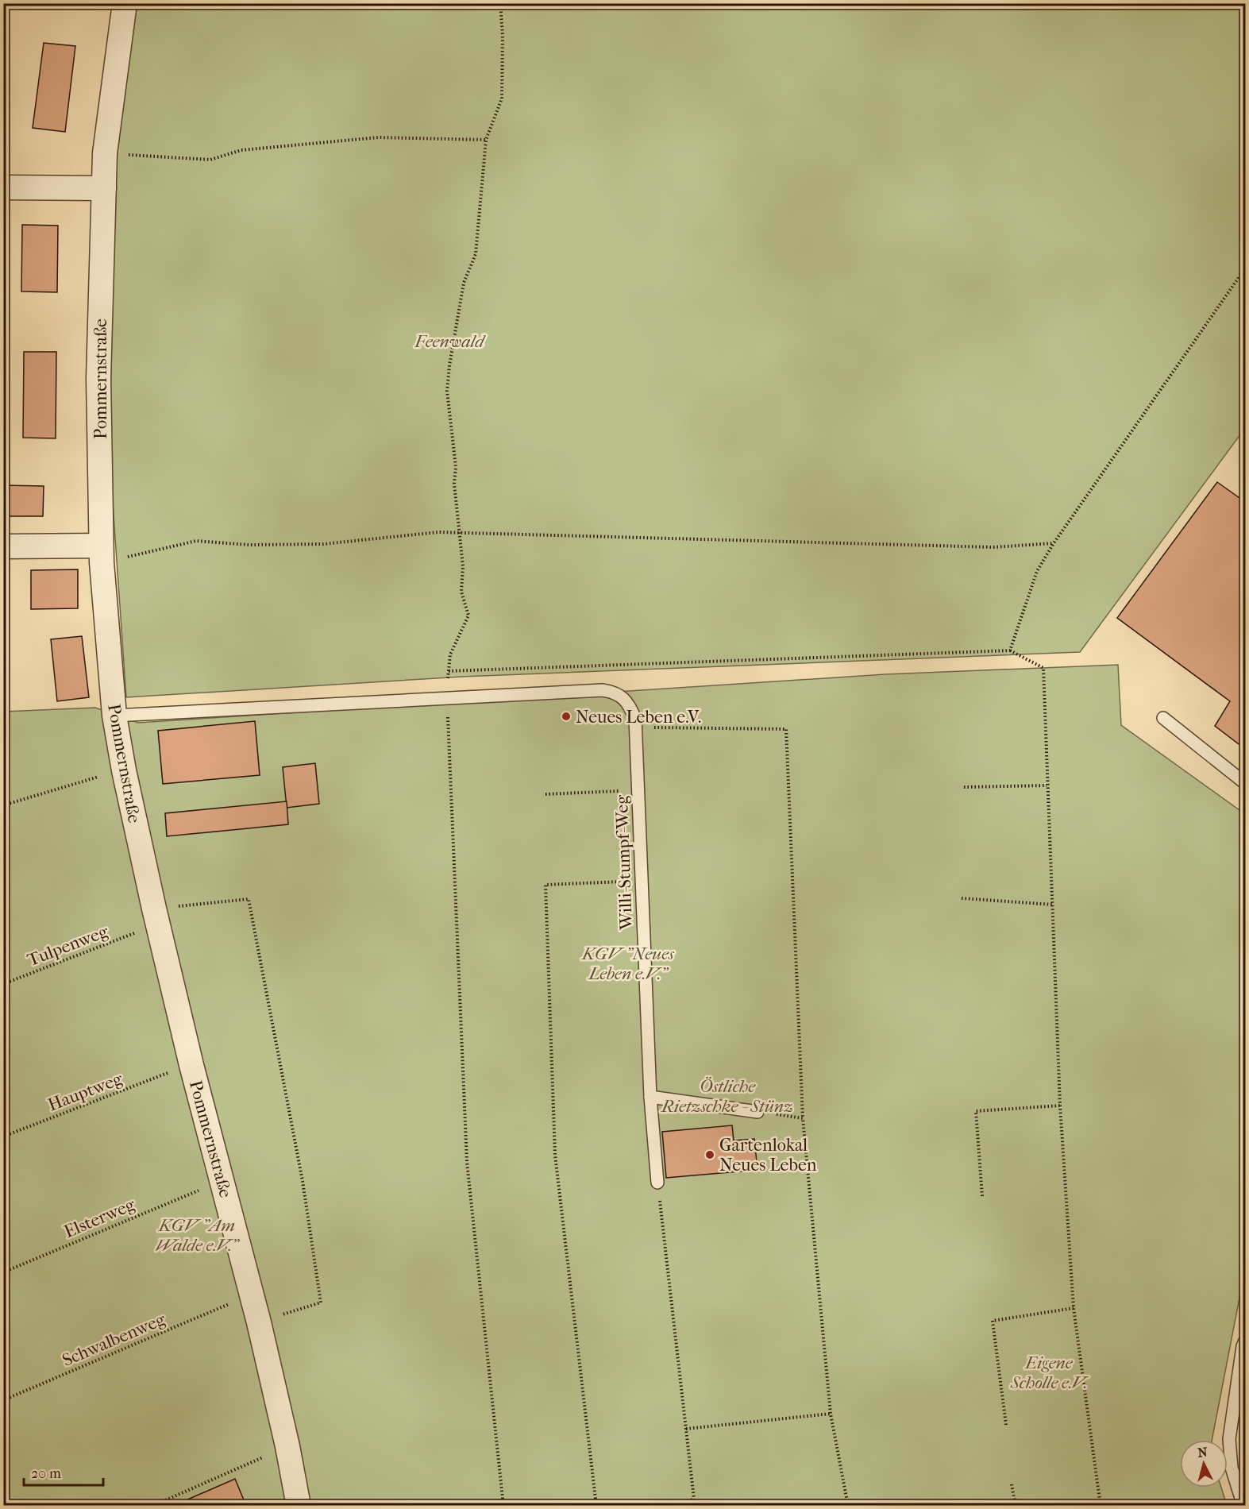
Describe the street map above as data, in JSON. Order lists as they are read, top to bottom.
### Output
{
  "streets": {
    "street": ["Pommernstraße"],
    "lane": ["Willi-Stumpf-Weg"],
    "path": [
      "Tulpenweg",
      "Hauptweg",
      "Elsterweg",
      "Schwalbenweg"
    ]
  },
  "parks": [
    "Feenwald",
    "KGV \"Neues Leben e.V.\"",
    "Östliche Rietzschke - Stünz",
    "KGV \"Am Walde e.V.\"",
    "Eigene Scholle e.V."
  ],
  "places": ["Neues Leben e.V.", "Gartenlokal Neues Leben"],
  "scale_bar": "20 m",
  "north": "top"
}
